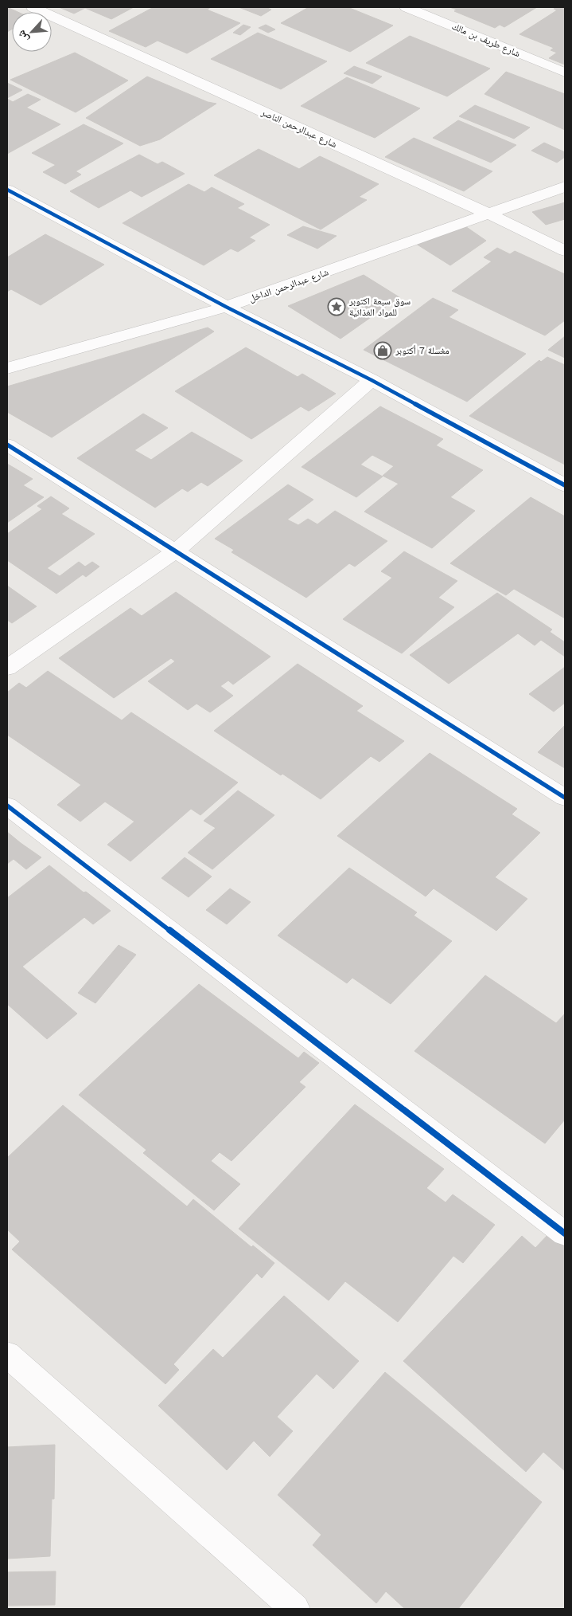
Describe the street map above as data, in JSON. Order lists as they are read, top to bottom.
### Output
{
  "streets": {
    "street": ["شارع طريف بن مالك", "شارع عبدالرحمن الناصر", "شارع عبدالرحمن الداخل"]
  },
  "crossings": [
    ["شارع عبدالرحمن الناصر", "شارع عبدالرحمن الداخل"]
  ],
  "places": {
    "place": ["سوق سبعة اكتوبر للمواد الغذائية"],
    "shop": ["مغسلة 7 أكتوبر"]
  },
  "north": "bottom left"
}
